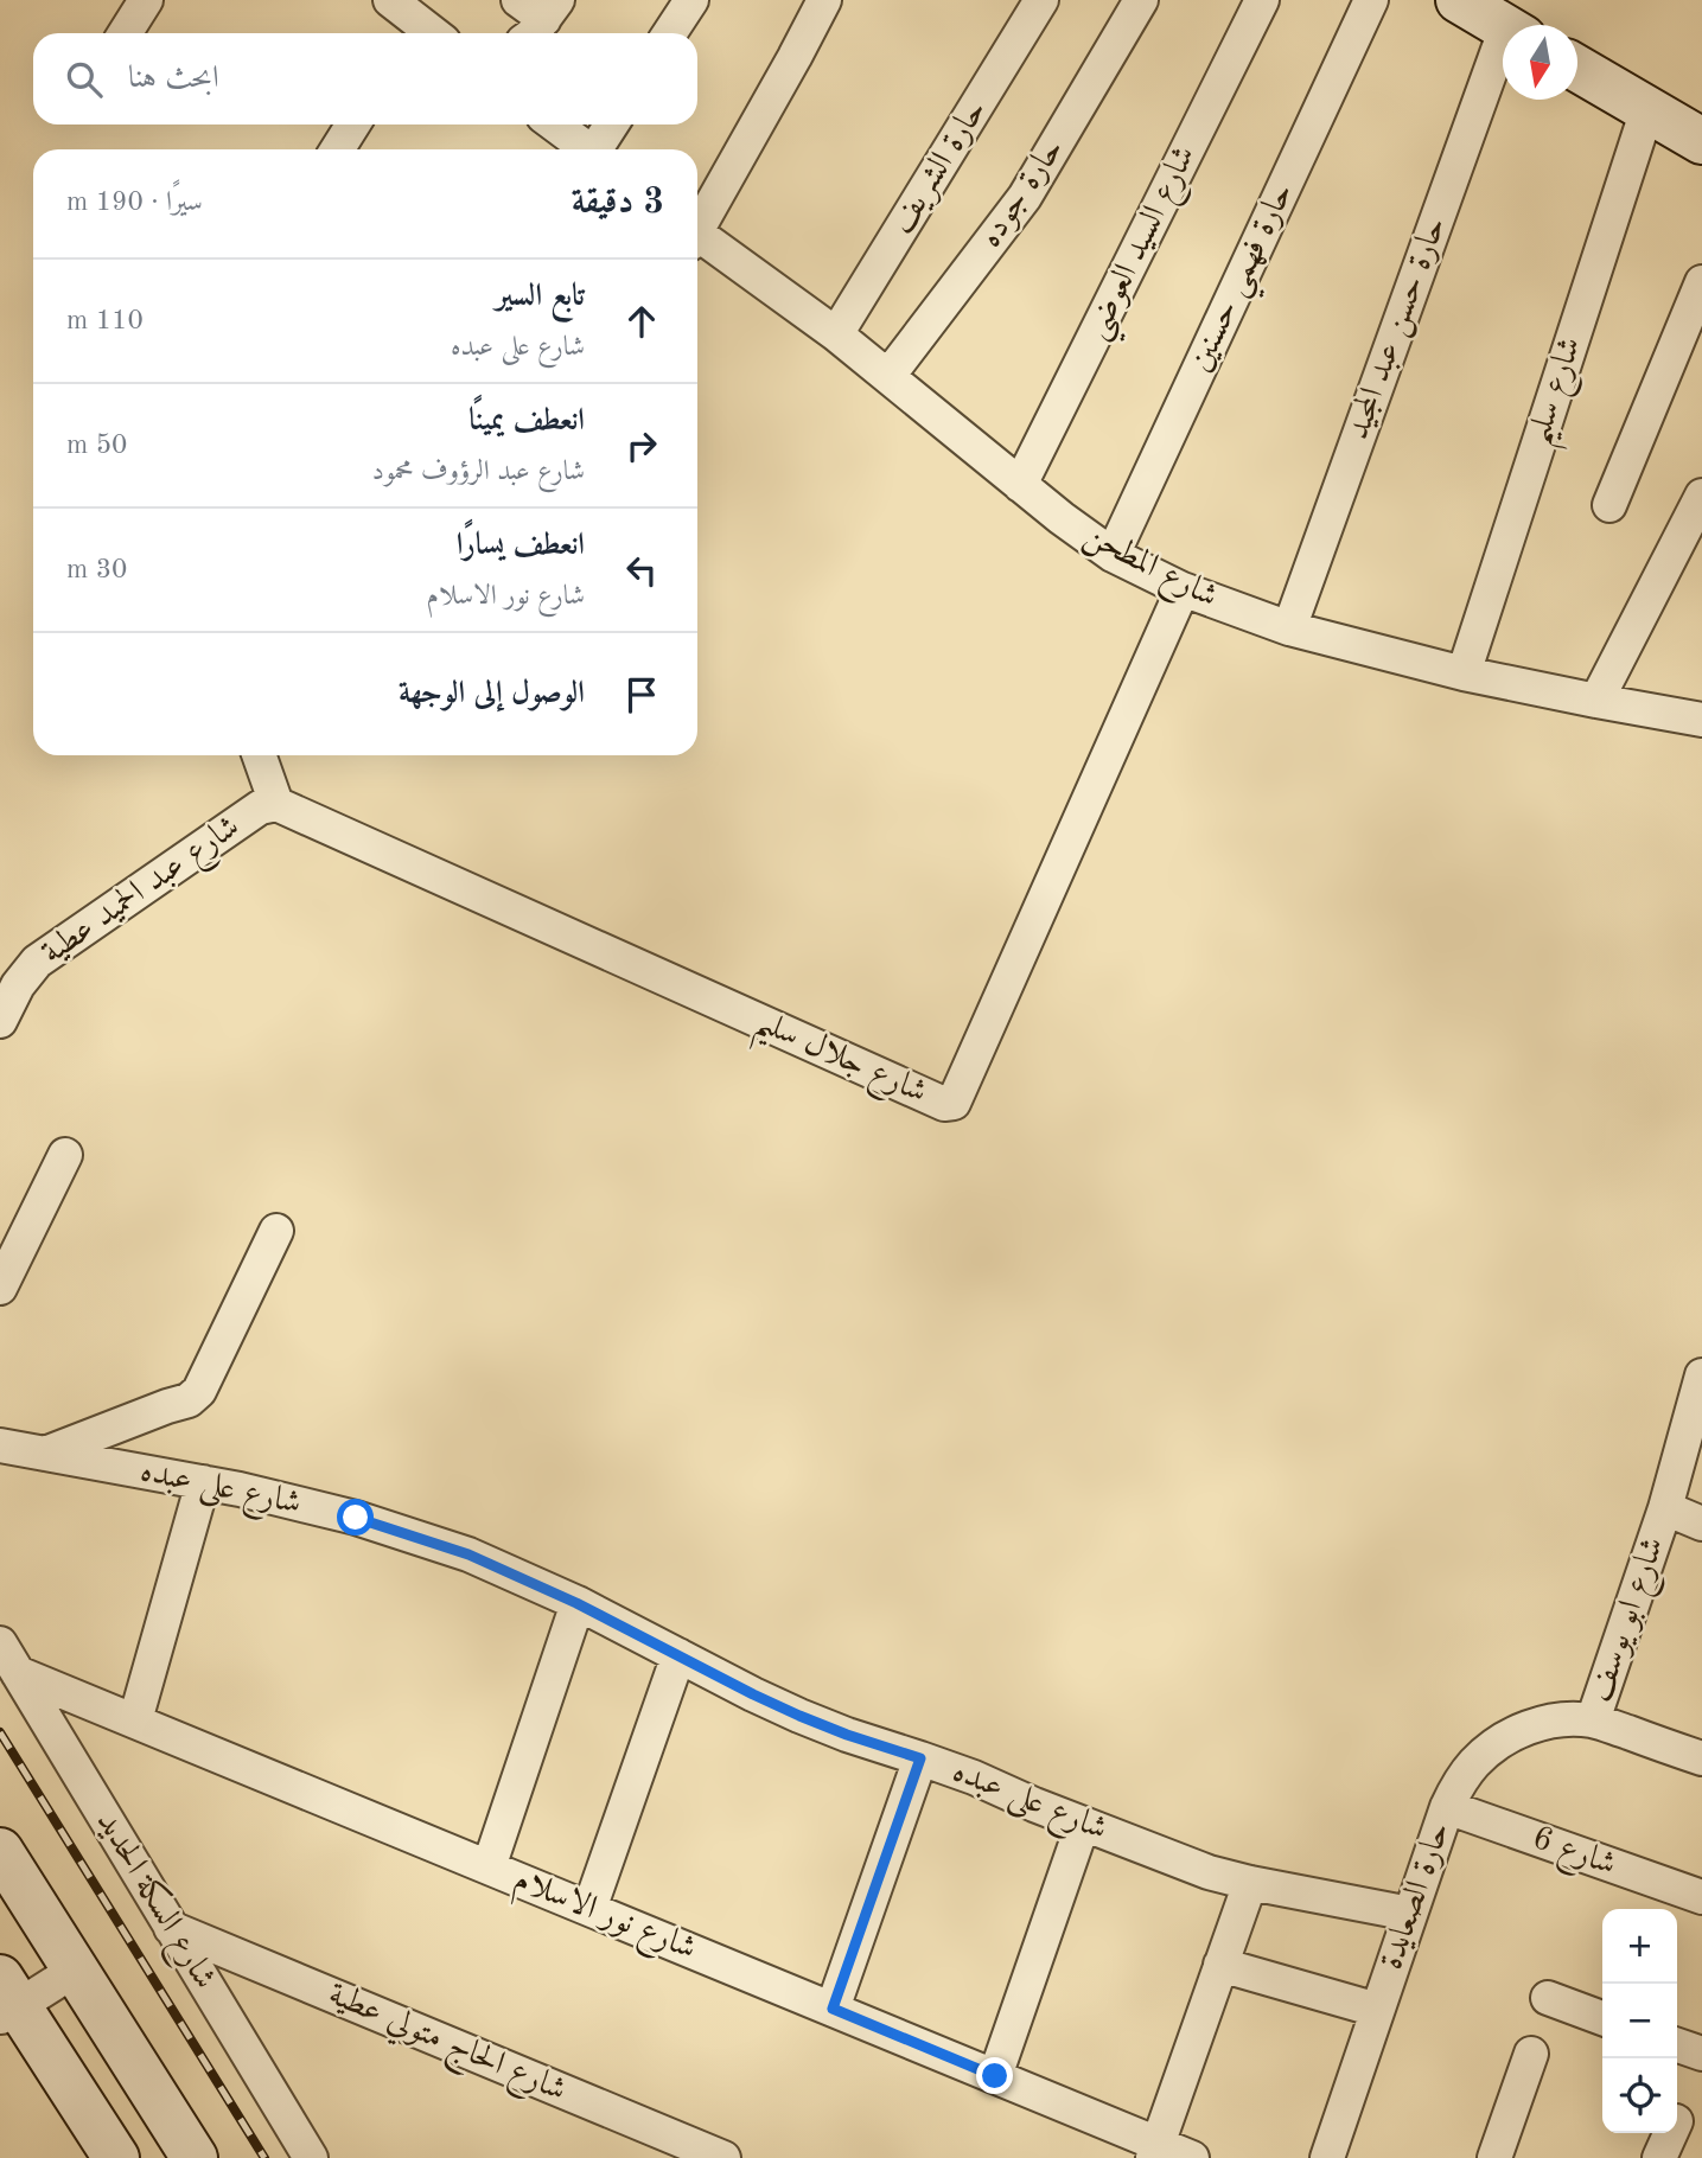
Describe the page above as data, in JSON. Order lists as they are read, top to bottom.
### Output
{
  "streets": {
    "street": [
      "حارة الشريف",
      "حارة جوده",
      "شارع السيد العوضي",
      "حارة فهمي حسنين",
      "حارة حسن عبد المجيد",
      "شارع سليم",
      "شارع المطحن",
      "شارع عبد الحميد عطية",
      "شارع جلال سليم",
      "شارع على عبده",
      "شارع ابو يوسف",
      "شارع 6",
      "حارة الصعايدة",
      "شارع السكة الحديد",
      "شارع نور الاسلام",
      "شارع الحاج متولي عطية"
    ]
  },
  "crossings": [
    ["حارة الشريف", "شارع المطحن"],
    ["حارة جوده", "شارع المطحن"],
    ["شارع السيد العوضي", "شارع المطحن"],
    ["حارة فهمي حسنين", "شارع المطحن"],
    ["حارة حسن عبد المجيد", "شارع المطحن"],
    ["شارع سليم", "شارع المطحن"],
    ["شارع المطحن", "شارع جلال سليم"],
    ["شارع عبد الحميد عطية", "شارع جلال سليم"],
    ["شارع على عبده", "حارة الصعايدة"],
    ["شارع ابو يوسف", "حارة الصعايدة"],
    ["شارع 6", "حارة الصعايدة"],
    ["شارع السكة الحديد", "شارع نور الاسلام"],
    ["شارع السكة الحديد", "شارع الحاج متولي عطية"]
  ],
  "north": "bottom",
  "page": {
    "search": "ابحث هنا",
    "heading": ["3 دقيقة", "سيرًا · 190 m"],
    "list": [
      ["تابع السير", "شارع على عبده", "110 m"],
      ["انعطف يمينًا", "شارع عبد الرؤوف محمود", "50 m"],
      ["انعطف يسارًا", "شارع نور الاسلام", "30 m"],
      "الوصول إلى الوجهة"
    ],
    "map_buttons": ["+", "−"]
  }
}
